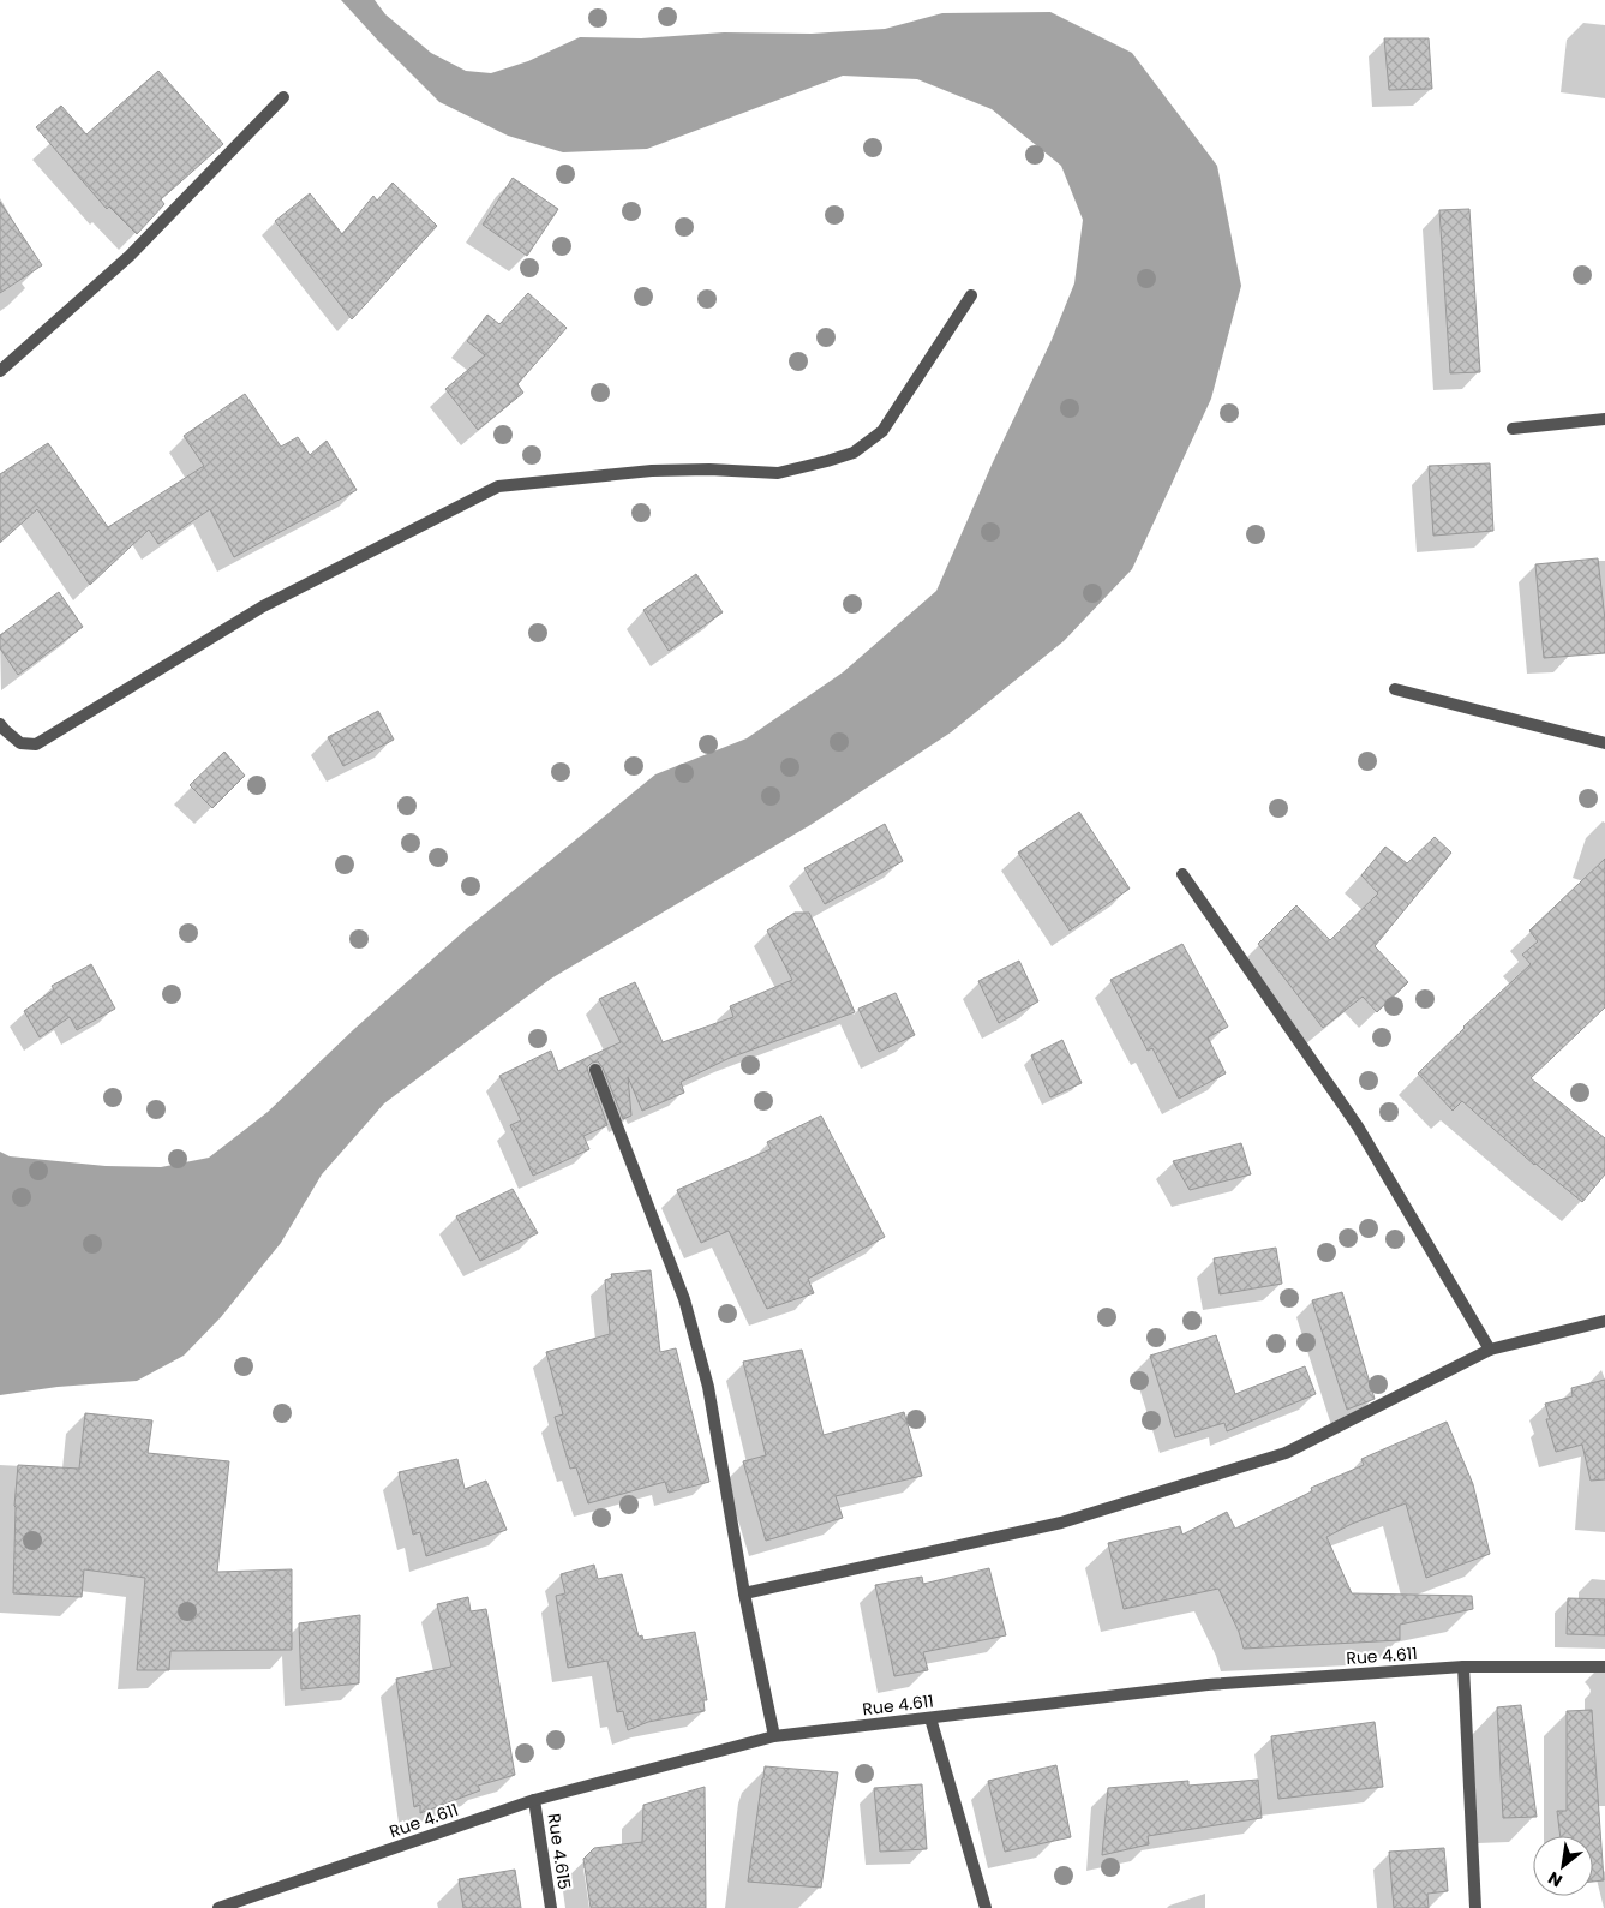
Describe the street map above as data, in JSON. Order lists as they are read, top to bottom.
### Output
{
  "streets": {
    "street": ["Rue 4.611", "Rue 4.615"]
  },
  "crossings": [
    ["Rue 4.611", "Rue 4.615"]
  ],
  "north": "bottom left"
}
